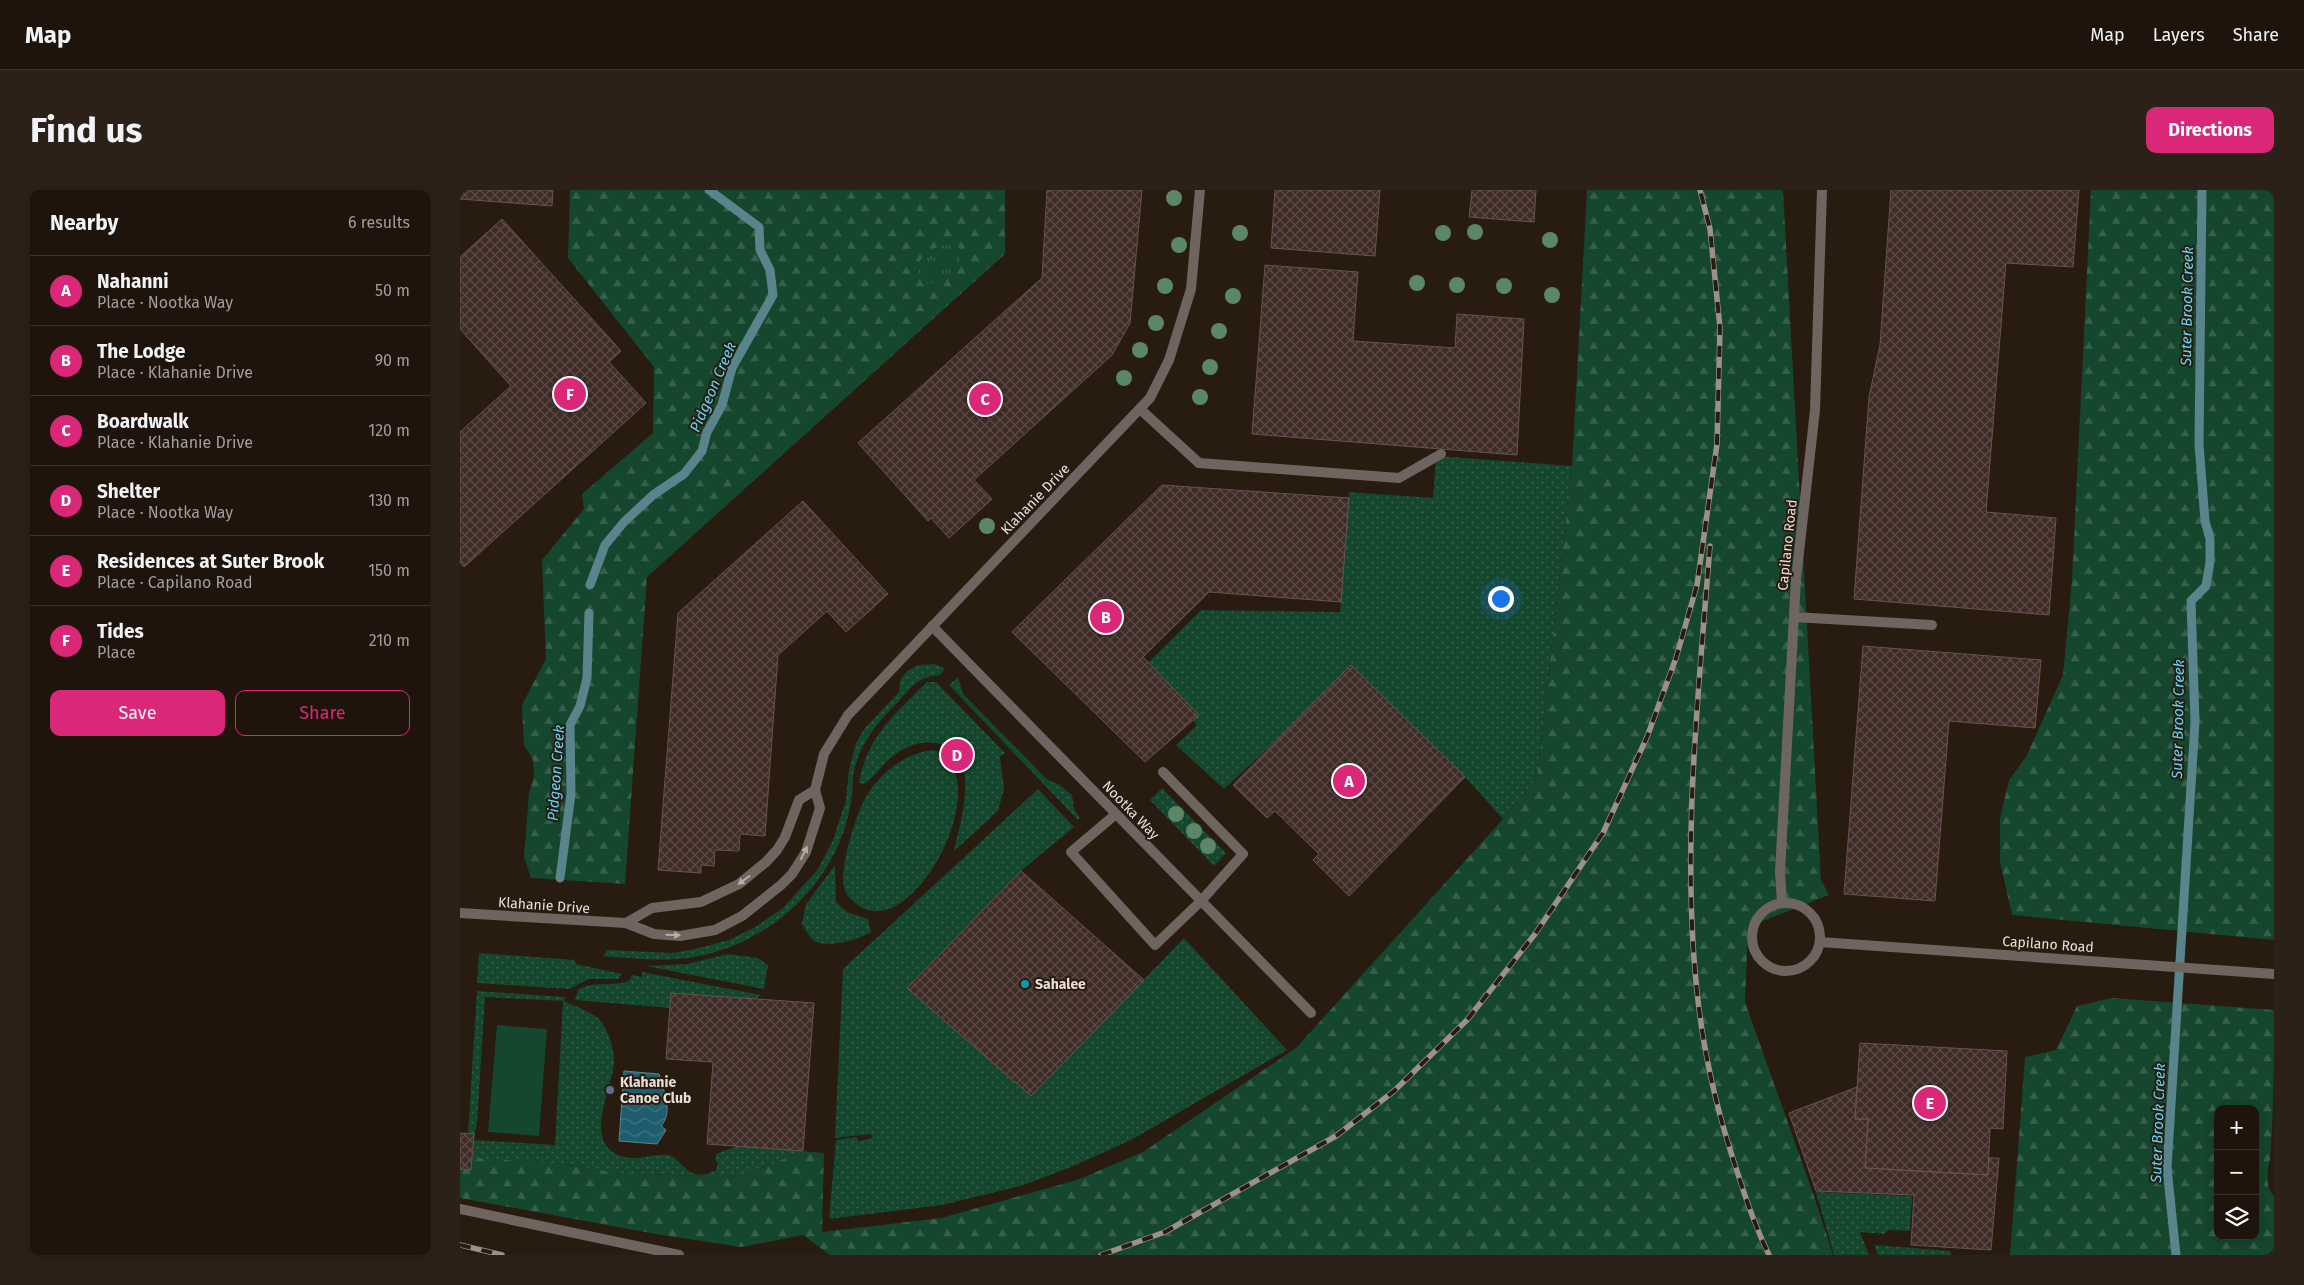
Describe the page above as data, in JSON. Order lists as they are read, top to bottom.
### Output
{
  "streets": {
    "street": ["Klahanie Drive", "Capilano Road", "Nootka Way"]
  },
  "crossings": [
    ["Klahanie Drive", "Nootka Way"]
  ],
  "water": ["Suter Brook Creek", "Pidgeon Creek"],
  "places": ["Sahalee", "Klahanie Canoe Club"],
  "page": {
    "header": "Map",
    "nav": ["Map", "Layers", "Share"],
    "buttons": [
      "Directions",
      ["Save", "Share"]
    ],
    "title": "Find us",
    "heading": ["Nearby", "6 results"],
    "list": [
      {
        "mark": "A",
        "name": "Nahanni",
        "note": "Place · Nootka Way",
        "value": "50 m"
      },
      {
        "mark": "B",
        "name": "The Lodge",
        "note": "Place · Klahanie Drive",
        "value": "90 m"
      },
      {
        "mark": "C",
        "name": "Boardwalk",
        "note": "Place · Klahanie Drive",
        "value": "120 m"
      },
      {
        "mark": "D",
        "name": "Shelter",
        "note": "Place · Nootka Way",
        "value": "130 m"
      },
      {
        "mark": "E",
        "name": "Residences at Suter Brook",
        "note": "Place · Capilano Road",
        "value": "150 m"
      },
      {
        "mark": "F",
        "name": "Tides",
        "note": "Place",
        "value": "210 m"
      }
    ],
    "pins": [
      "F",
      "C",
      "B",
      "D",
      "A",
      "E"
    ],
    "map_buttons": ["+", "−"]
  }
}
